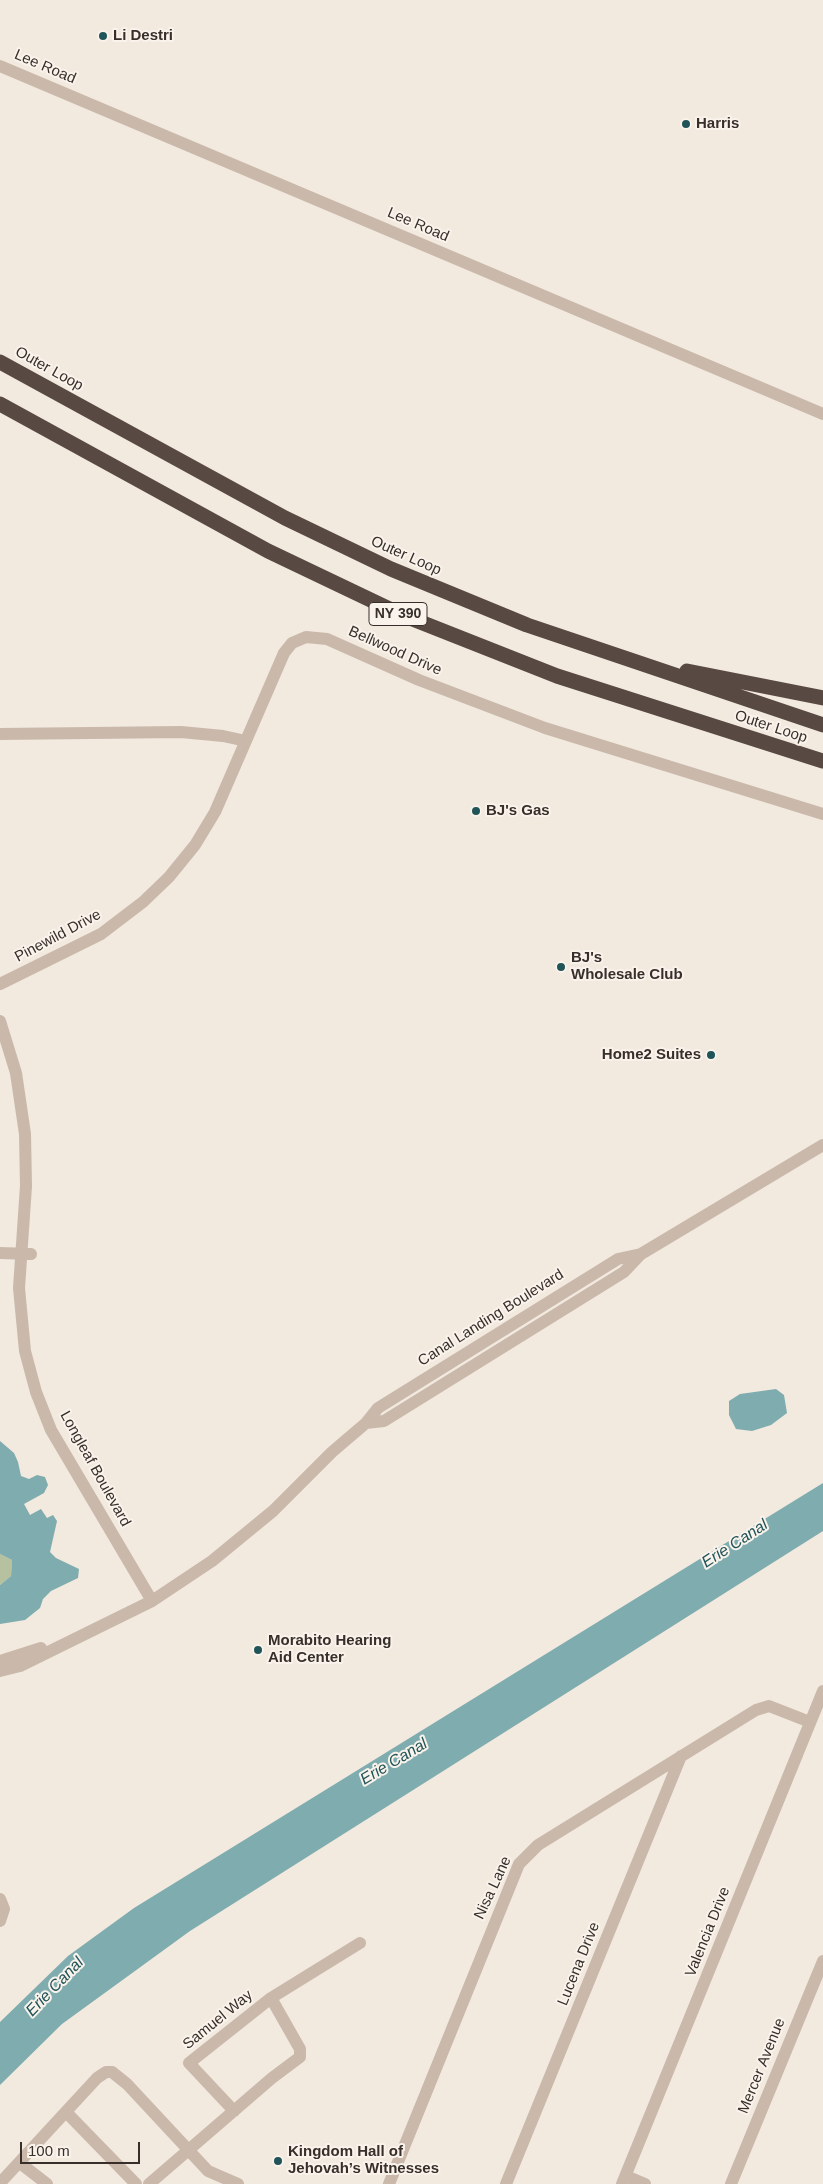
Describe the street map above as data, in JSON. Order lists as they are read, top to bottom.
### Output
{
  "streets": {
    "highway": ["Outer Loop", "NY 390"],
    "street": [
      "Lee Road",
      "Bellwood Drive",
      "Pinewild Drive",
      "Canal Landing Boulevard",
      "Longleaf Boulevard",
      "Nisa Lane",
      "Valencia Drive",
      "Lucena Drive",
      "Samuel Way",
      "Mercer Avenue"
    ]
  },
  "crossings": [
    ["Bellwood Drive", "Pinewild Drive"],
    ["Canal Landing Boulevard", "Longleaf Boulevard"],
    ["Nisa Lane", "Valencia Drive"],
    ["Nisa Lane", "Lucena Drive"]
  ],
  "water": ["Erie Canal"],
  "places": [
    "Li Destri",
    "Harris",
    "BJ's Gas",
    "BJ's Wholesale Club",
    "Home2 Suites",
    "Morabito Hearing Aid Center",
    "Kingdom Hall of Jehovah’s Witnesses"
  ],
  "scale_bar": "100 m"
}
